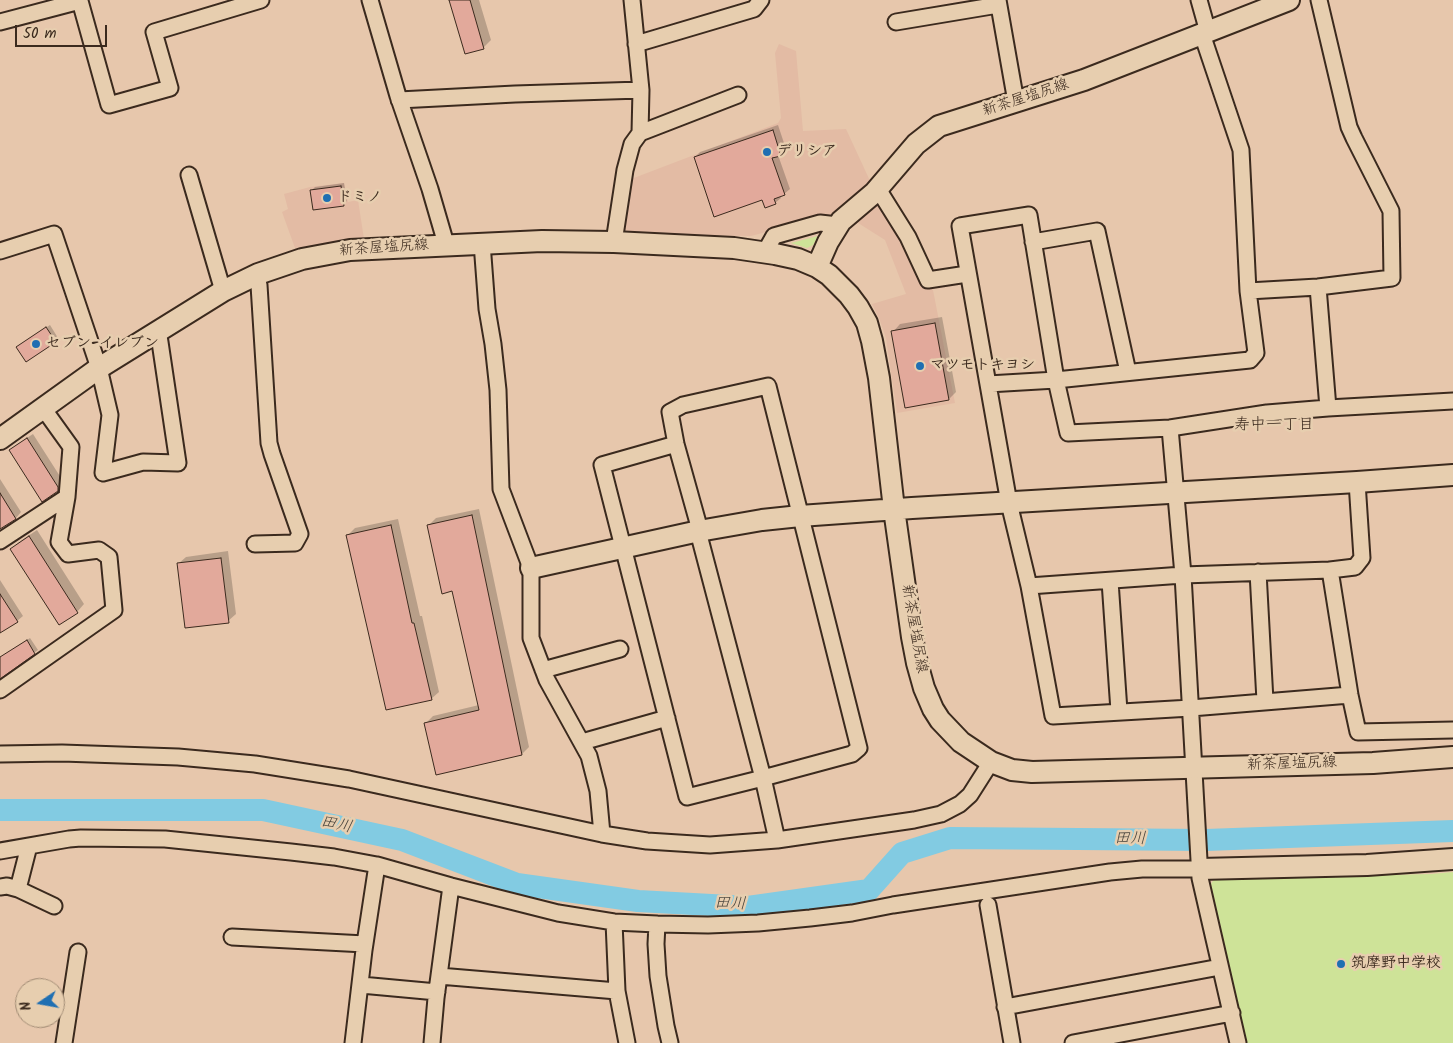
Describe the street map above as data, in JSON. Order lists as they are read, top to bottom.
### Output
{
  "streets": {
    "main road": ["新茶屋塩尻線"]
  },
  "districts": ["寿中一丁目"],
  "water": ["田川"],
  "places": [
    "デリシア",
    "ドミノ",
    "セブン-イレブン",
    "マツモトキヨシ",
    "筑摩野中学校"
  ],
  "scale_bar": "50 m",
  "north": "left"
}
